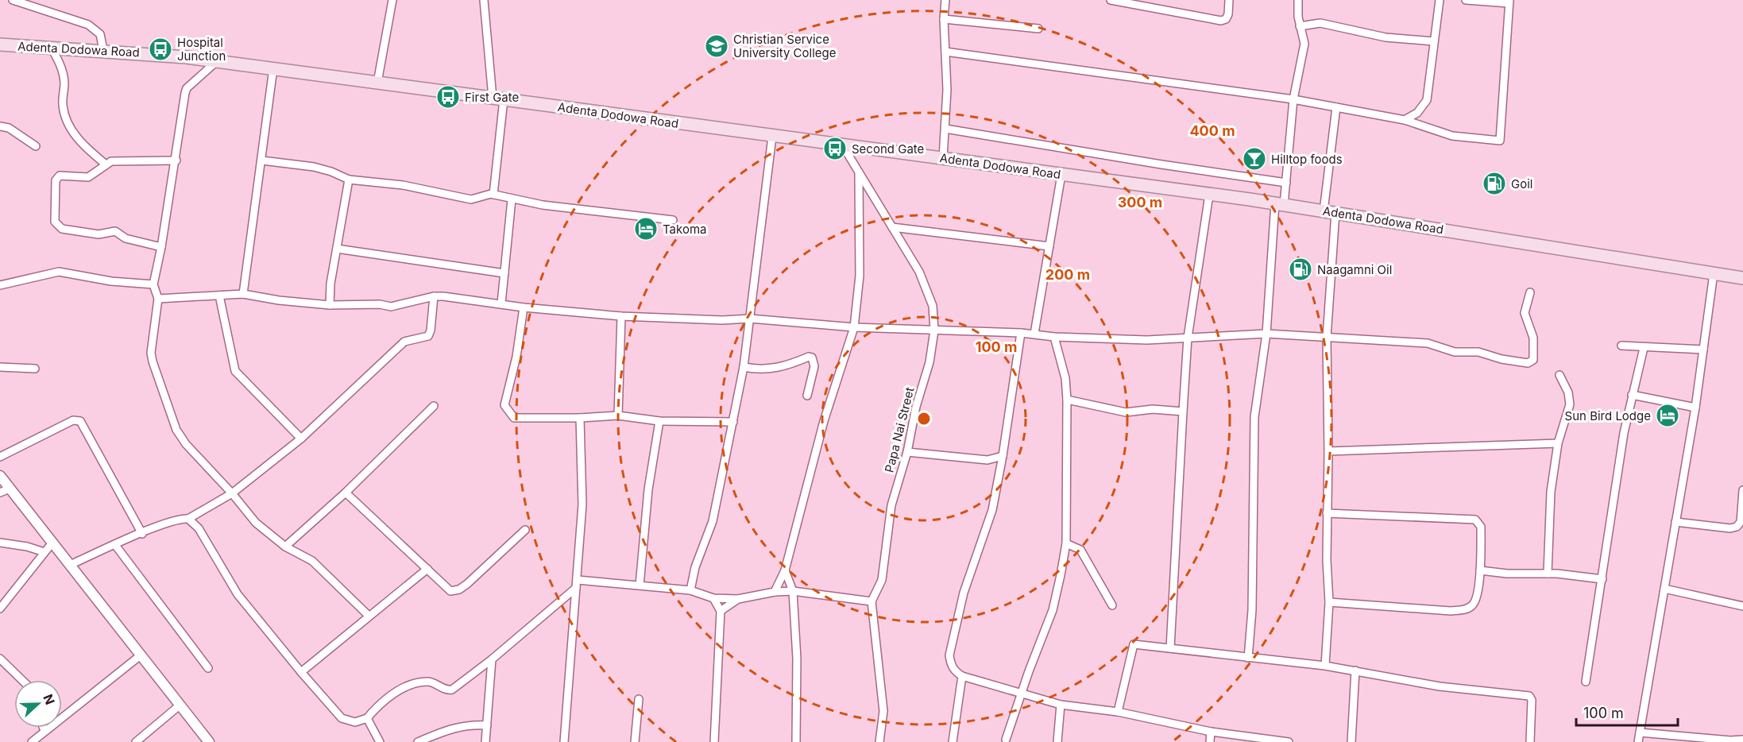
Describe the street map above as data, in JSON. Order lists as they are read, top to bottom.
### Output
{
  "streets": {
    "main road": ["Adenta Dodowa Road"],
    "street": ["Papa Nai Street"]
  },
  "crossings": [
    ["Adenta Dodowa Road", "Papa Nai Street"]
  ],
  "places": {
    "school or university": ["Christian Service University College"],
    "bus stop": ["Hospital Junction", "First Gate", "Second Gate"],
    "bar": ["Hilltop foods"],
    "fuel station": ["Goil", "Naagamni Oil"],
    "hotel": ["Takoma", "Sun Bird Lodge"]
  },
  "scale_bar": "100 m",
  "north": "right",
  "rings": [
    "400 m",
    "300 m",
    "200 m",
    "100 m"
  ]
}
